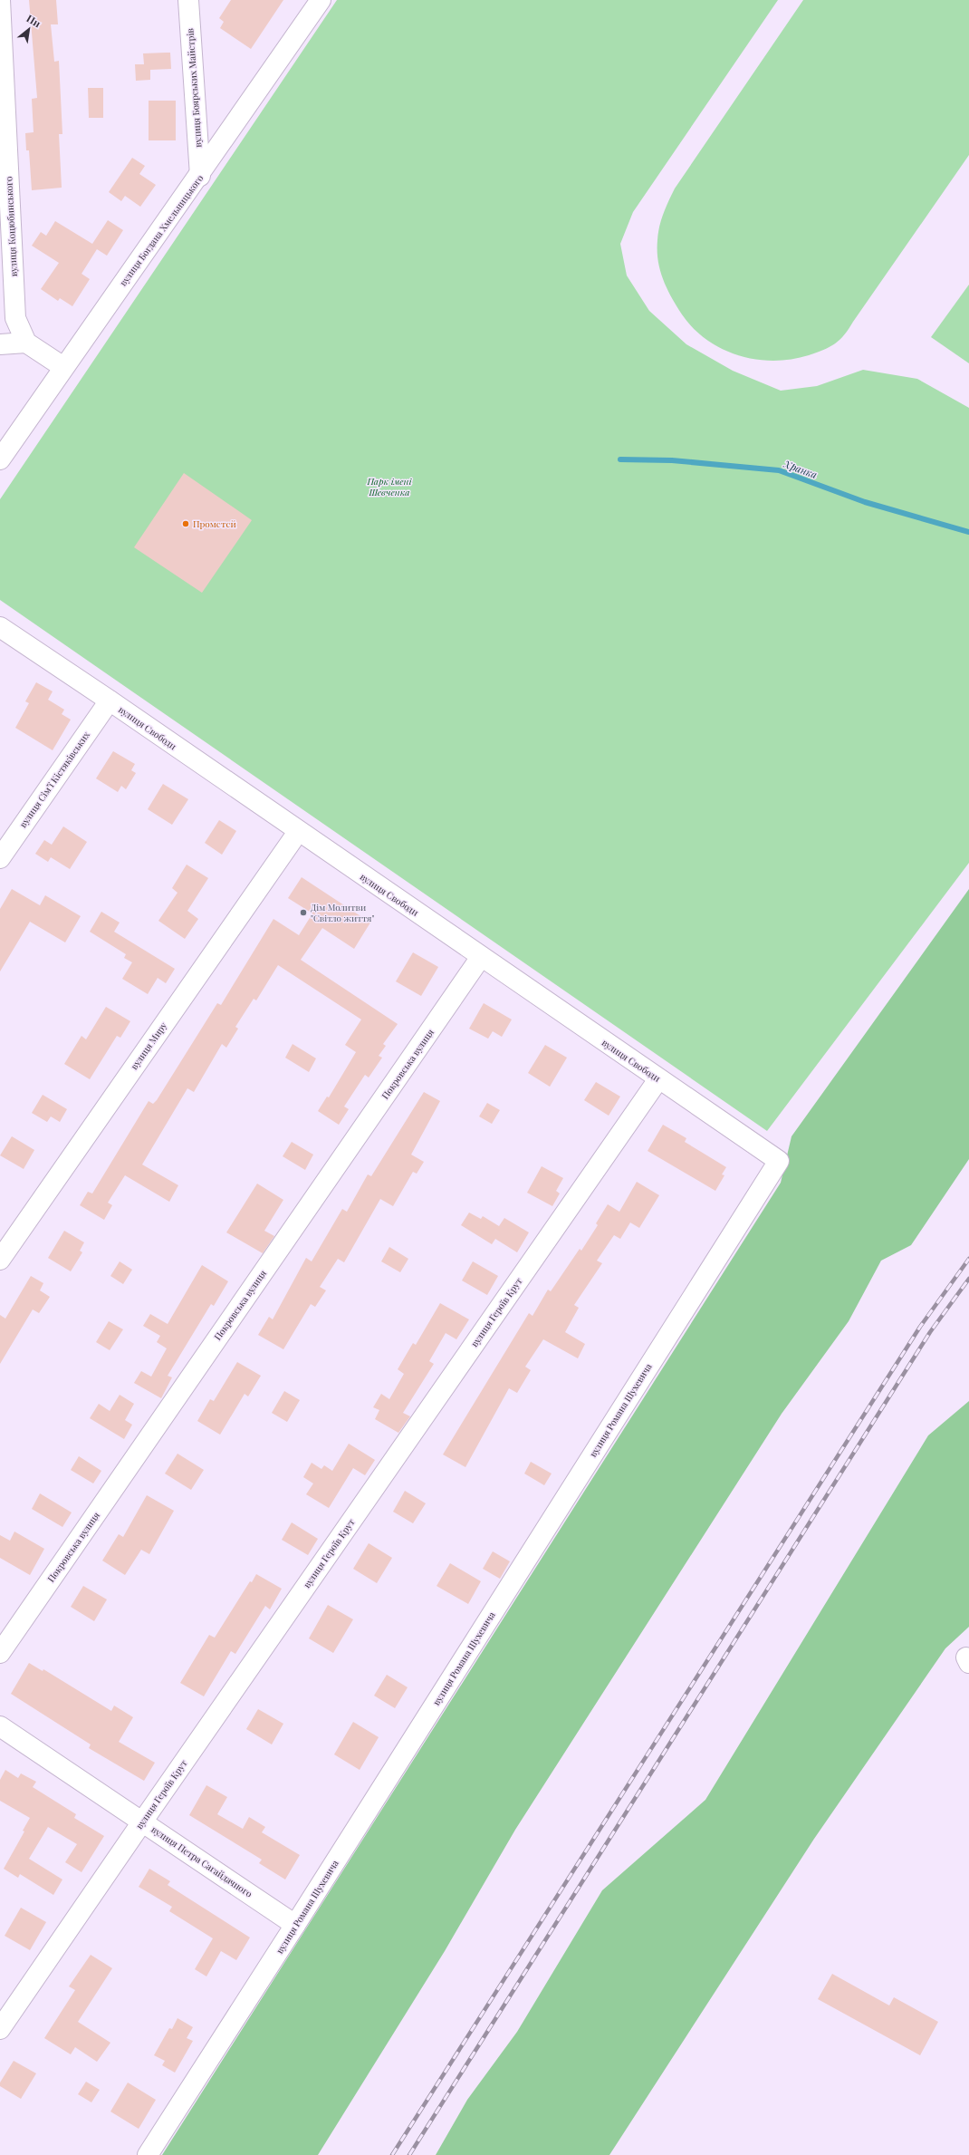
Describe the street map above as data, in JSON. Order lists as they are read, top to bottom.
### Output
{
  "streets": {
    "street": [
      "вулиця Боярських Майстрів",
      "вулиця Коцюбинського",
      "вулиця Богдана Хмельницького",
      "вулиця Свободи",
      "вулиця Сімʼї Кістяківських",
      "вулиця Миру",
      "Покровська вулиця",
      "вулиця Героїв Крут",
      "вулиця Романа Шухевича",
      "вулиця Петра Сагайдачного"
    ]
  },
  "crossings": [
    ["вулиця Боярських Майстрів", "вулиця Богдана Хмельницького"],
    ["вулиця Свободи", "вулиця Сімʼї Кістяківських"],
    ["вулиця Свободи", "вулиця Миру"],
    ["вулиця Свободи", "Покровська вулиця"],
    ["вулиця Свободи", "вулиця Героїв Крут"],
    ["вулиця Свободи", "вулиця Романа Шухевича"],
    ["вулиця Героїв Крут", "вулиця Петра Сагайдачного"],
    ["вулиця Романа Шухевича", "вулиця Петра Сагайдачного"]
  ],
  "water": ["Хранка"],
  "parks": ["Парк імені Шевченка"],
  "places": ["Прометей", "Дім Молитви \"Світло життя\""],
  "north": "top right"
}
